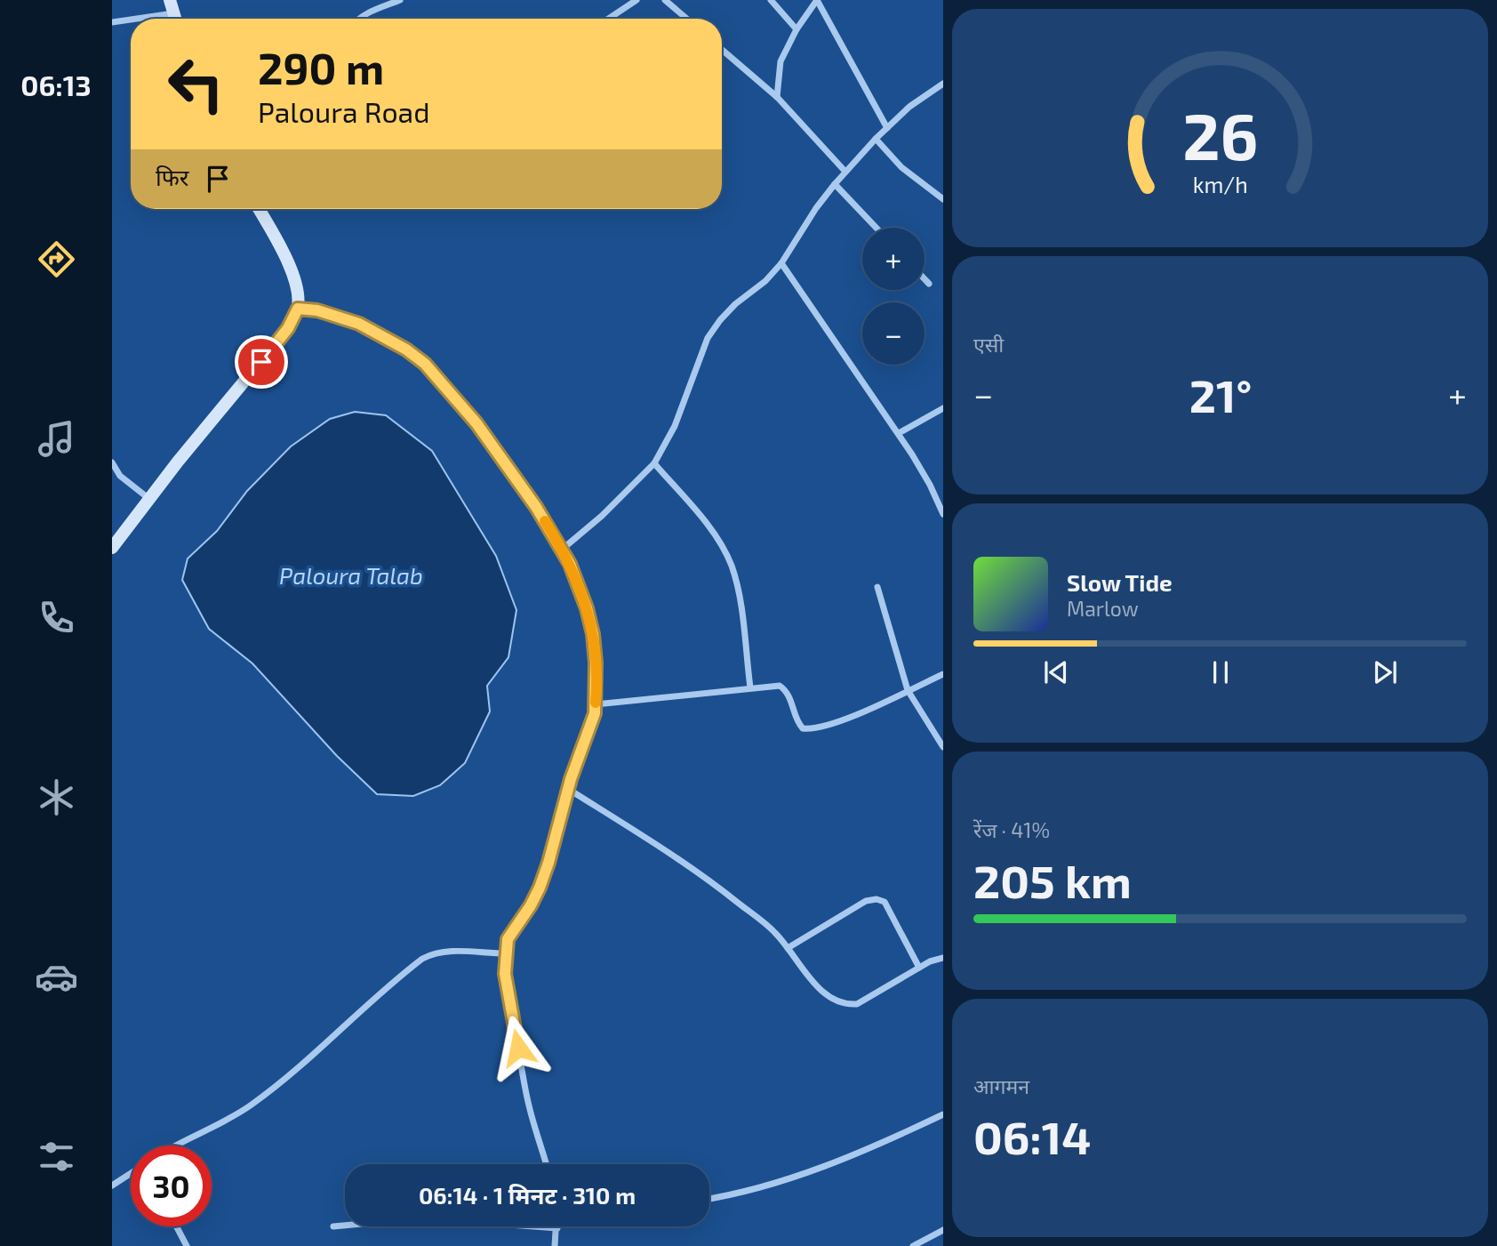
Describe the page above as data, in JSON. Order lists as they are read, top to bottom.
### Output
{
  "water": ["Paloura Talab"],
  "page": {
    "tabs": "06:13",
    "turn": ["290 m", "Paloura Road"],
    "then": "फिर",
    "map_buttons": ["+", "−"],
    "tile": [
      "एसी",
      ["रेंज · 41%", "205 km"],
      ["आगमन", "06:14"]
    ],
    "heat": ["−", "21°", "+"],
    "song": ["Slow Tide", "Marlow"],
    "limit": "30",
    "trip": "06:14 · 1 मिनट · 310 m",
    "gauge": ["26", "km/h"]
  }
}
